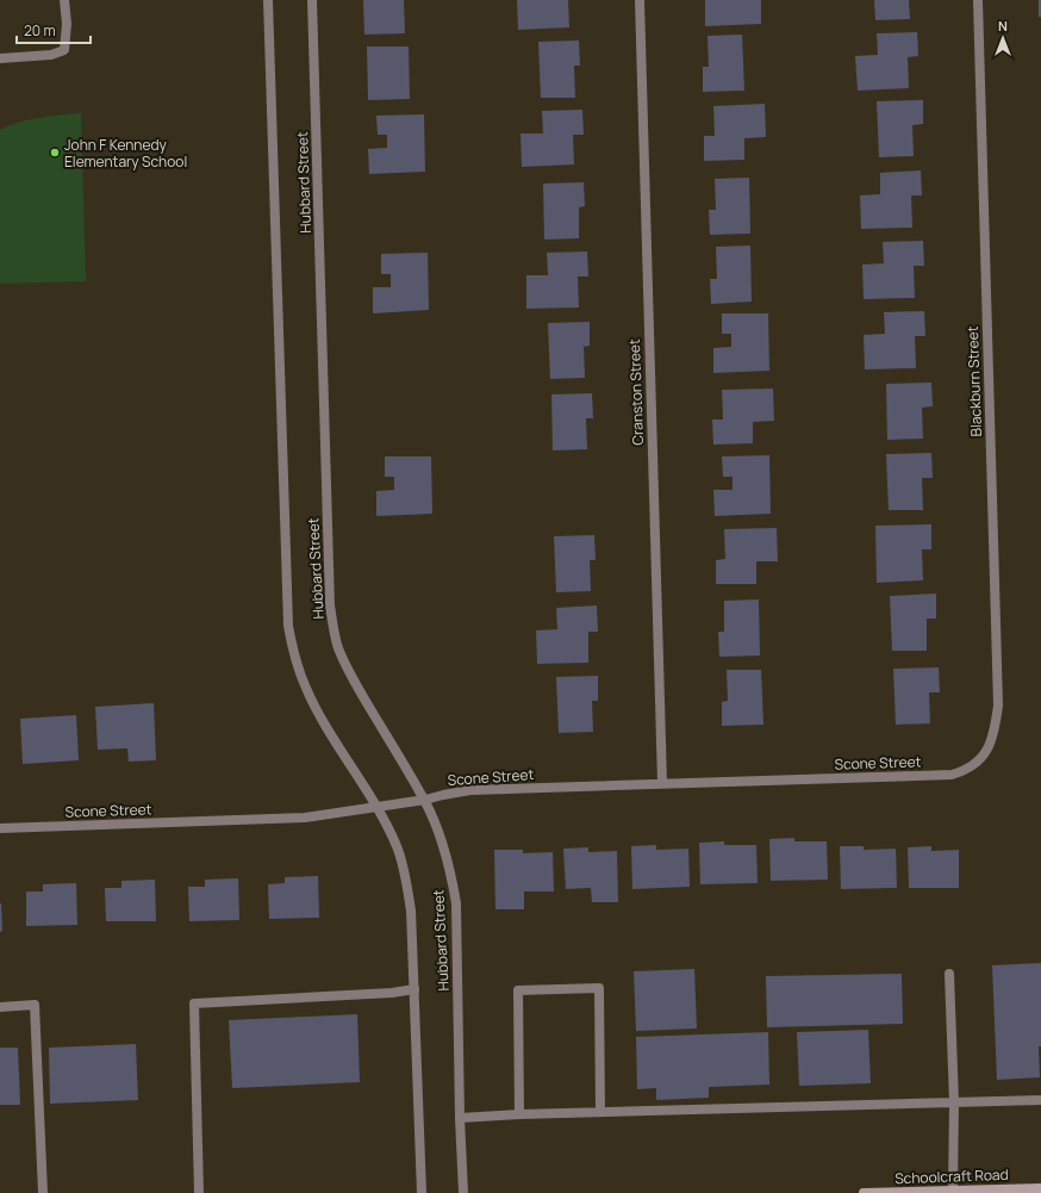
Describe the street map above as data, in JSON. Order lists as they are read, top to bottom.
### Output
{
  "streets": {
    "main road": ["Schoolcraft Road"],
    "street": [
      "Hubbard Street",
      "Blackburn Street",
      "Cranston Street",
      "Scone Street"
    ]
  },
  "crossings": [
    ["Hubbard Street", "Scone Street"],
    ["Blackburn Street", "Scone Street"],
    ["Cranston Street", "Scone Street"]
  ],
  "places": ["John F Kennedy Elementary School"],
  "scale_bar": "20 m",
  "north": "top"
}
